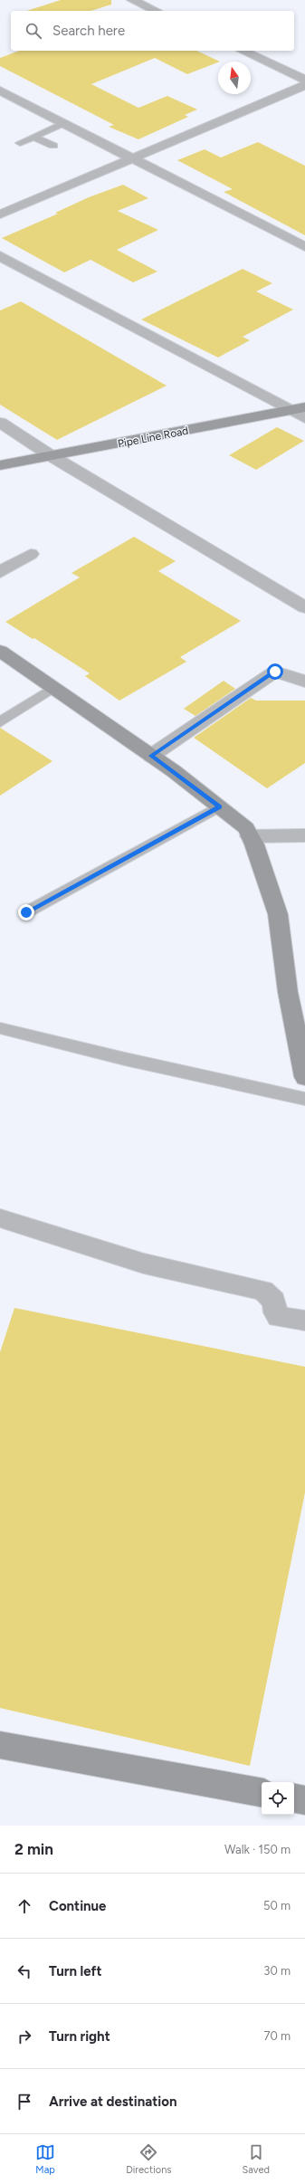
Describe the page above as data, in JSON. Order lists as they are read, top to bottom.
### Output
{
  "streets": {
    "street": ["Pipe Line Road"]
  },
  "north": "top",
  "page": {
    "search": "Search here",
    "heading": ["2 min", "Walk · 150 m"],
    "list": [
      ["Continue", "50 m"],
      ["Turn left", "30 m"],
      ["Turn right", "70 m"],
      "Arrive at destination"
    ],
    "nav": ["Map", "Directions", "Saved"]
  }
}
